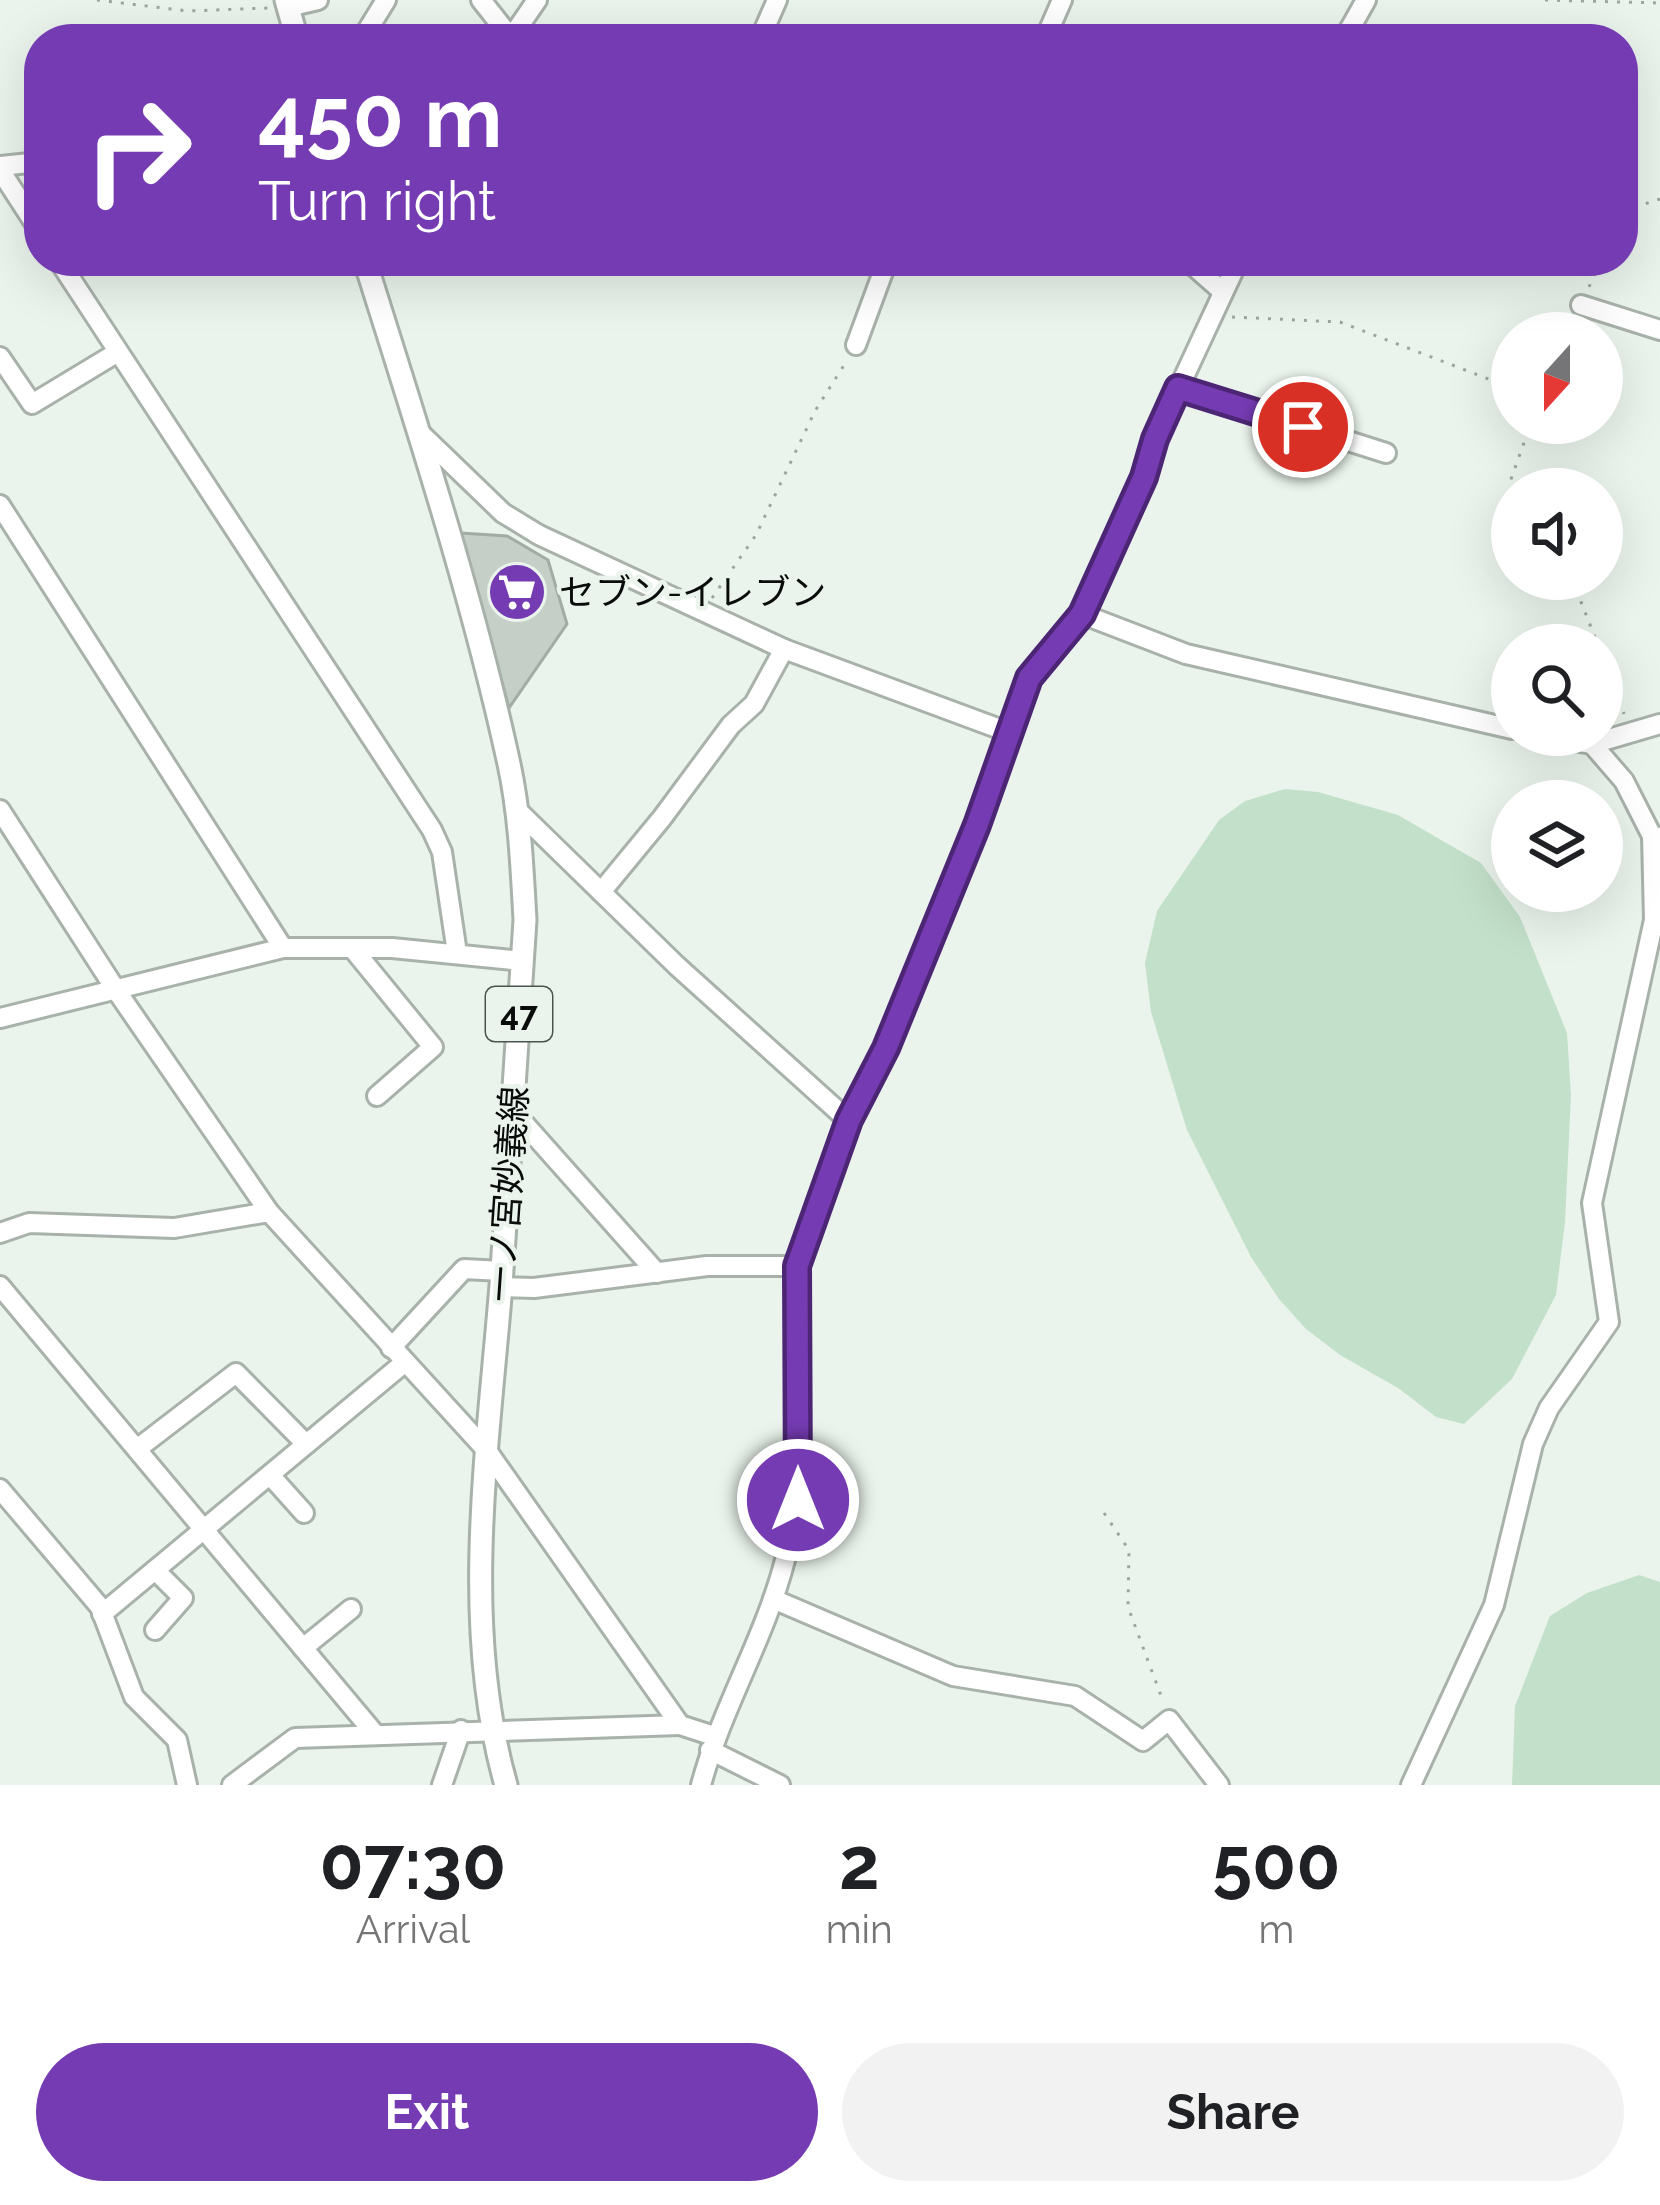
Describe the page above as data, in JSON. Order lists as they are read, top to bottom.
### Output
{
  "streets": {
    "main road": ["47", "一ノ宮妙義線"]
  },
  "places": {
    "supermarket": ["セブン-イレブン"]
  },
  "north": "bottom",
  "page": {
    "turn": ["450 m", "Turn right"],
    "eta": [
      "07:30",
      "Arrival",
      "2",
      "min",
      "500",
      "m"
    ],
    "buttons": ["Exit", "Share"]
  }
}
